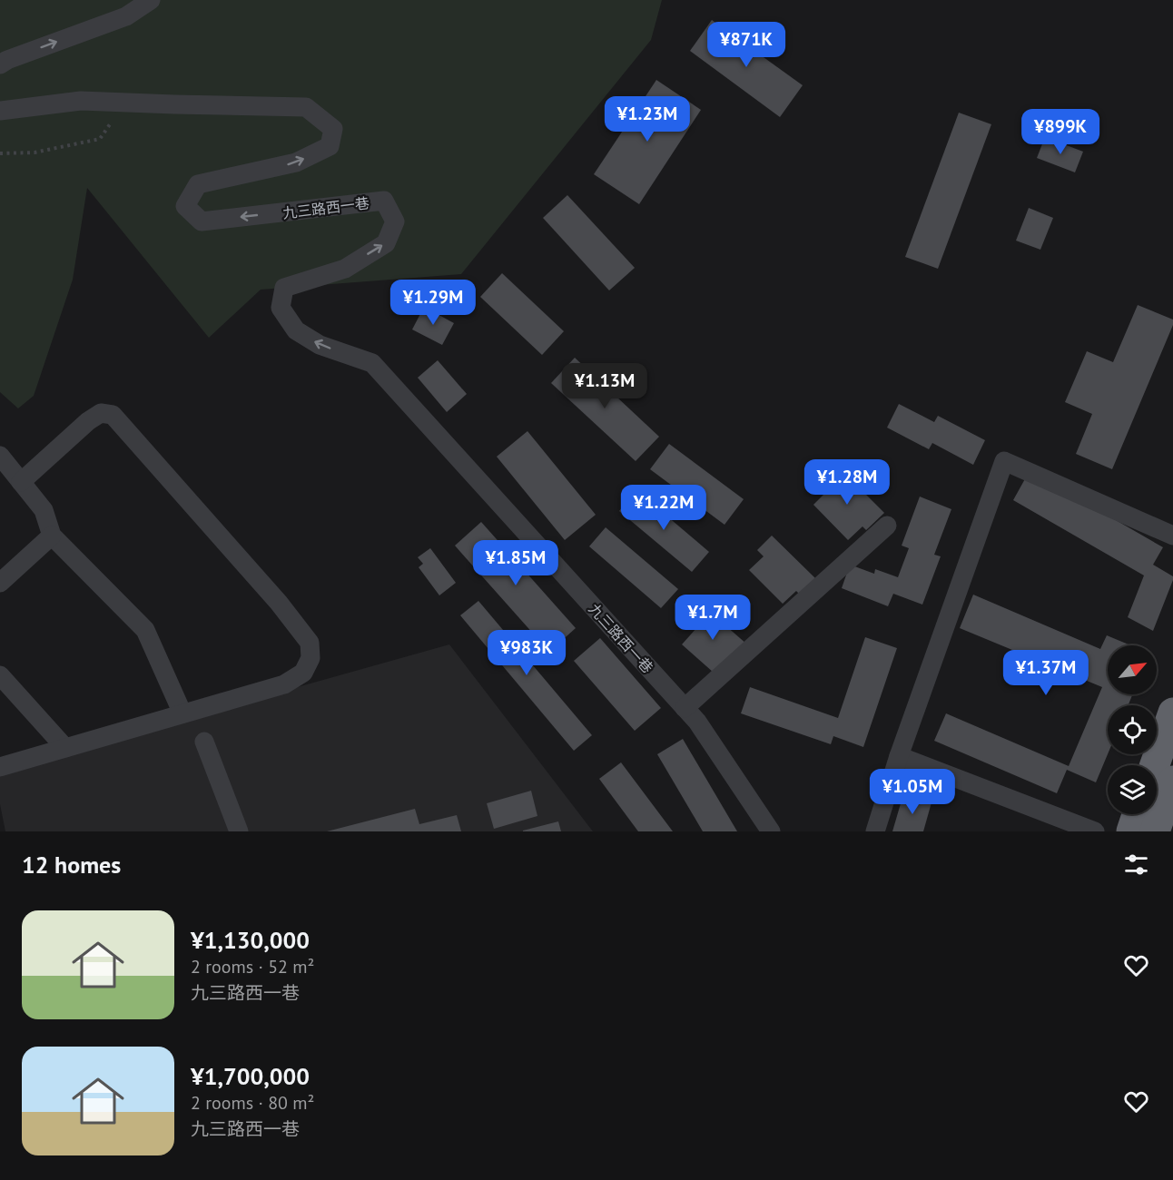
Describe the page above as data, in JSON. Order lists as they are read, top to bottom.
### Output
{
  "streets": {
    "street": ["九三路西一巷"]
  },
  "north": "top right",
  "page": {
    "price": [
      "¥871K",
      "¥1.23M",
      "¥899K",
      "¥1.29M",
      "¥1.13M",
      "¥1.28M",
      "¥1.22M",
      "¥1.85M",
      "¥1.7M",
      "¥983K",
      "¥1.37M",
      "¥1.05M"
    ],
    "heading": "12 homes",
    "list": [
      {
        "name": "¥1,130,000",
        "note": "2 rooms · 52 m² · 九三路西一巷"
      },
      {
        "name": "¥1,700,000",
        "note": "2 rooms · 80 m² · 九三路西一巷"
      }
    ]
  }
}
